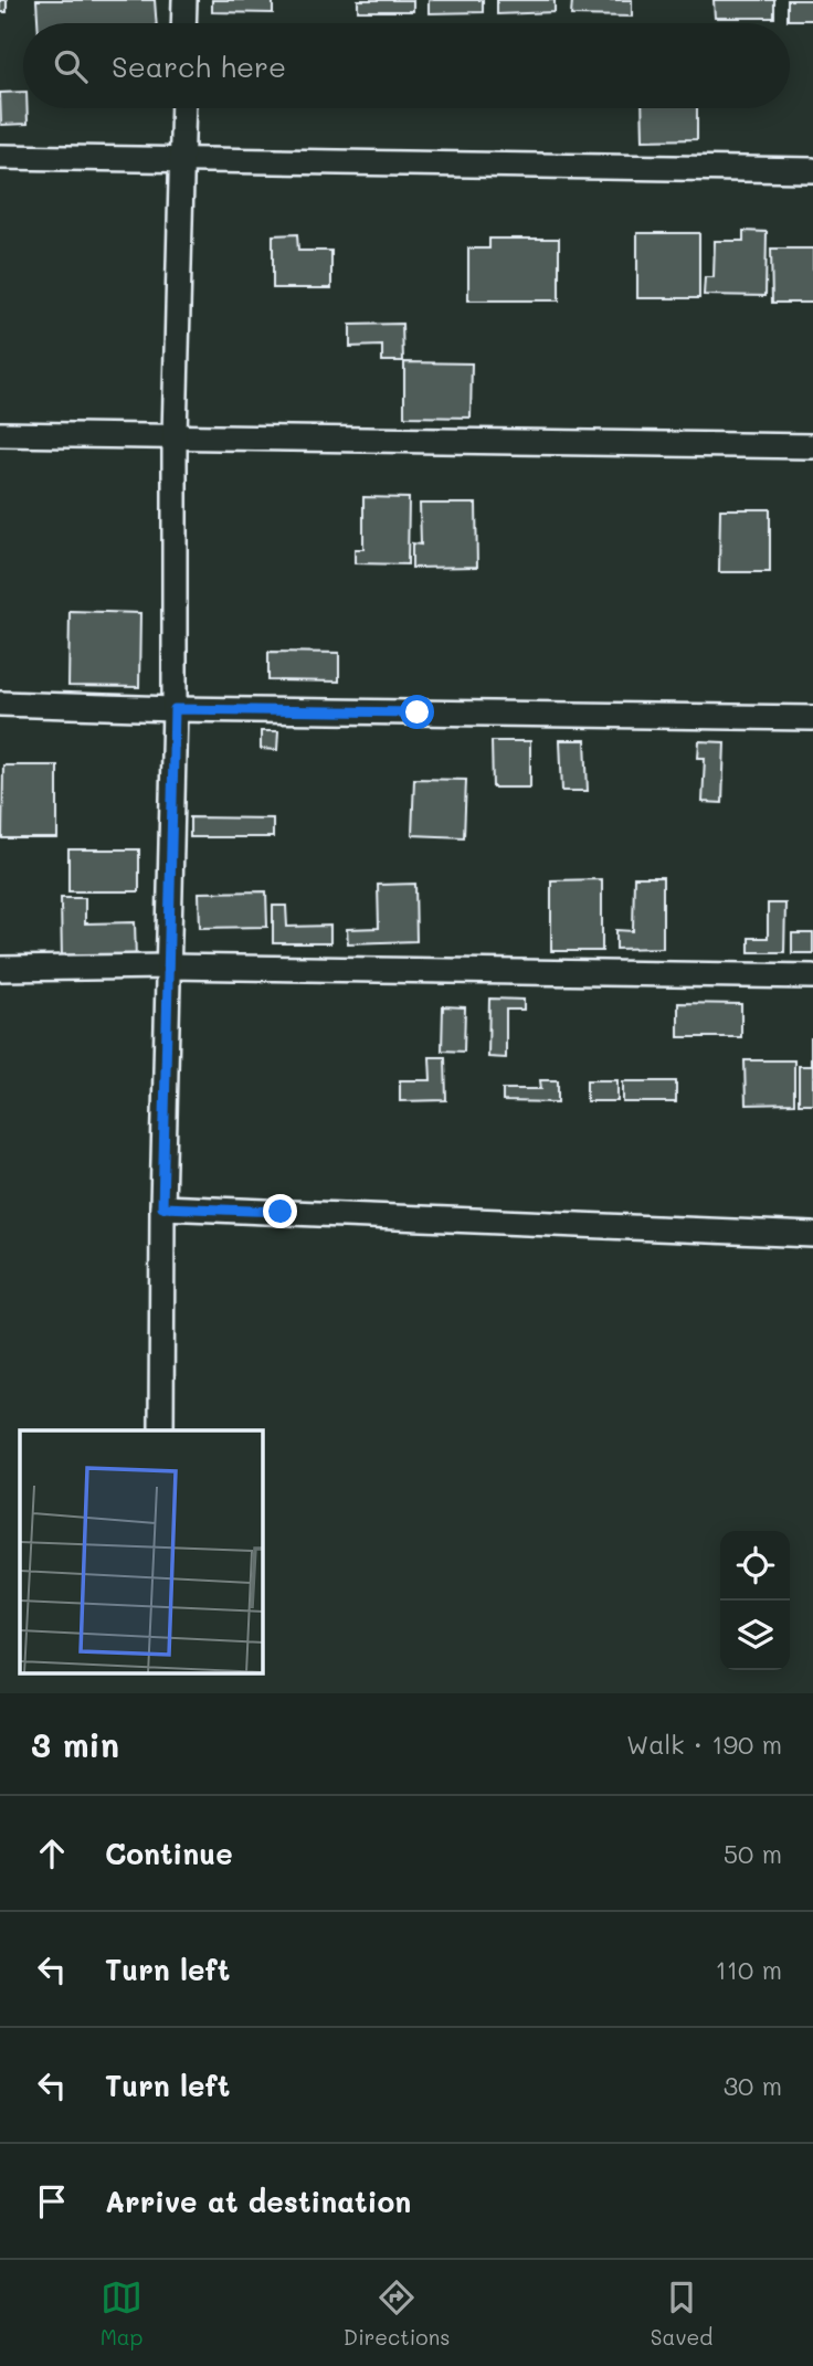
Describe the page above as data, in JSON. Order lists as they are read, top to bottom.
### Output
{
  "page": {
    "search": "Search here",
    "heading": ["3 min", "Walk · 190 m"],
    "list": [
      ["Continue", "50 m"],
      ["Turn left", "110 m"],
      ["Turn left", "30 m"],
      "Arrive at destination"
    ],
    "nav": ["Map", "Directions", "Saved"]
  }
}
